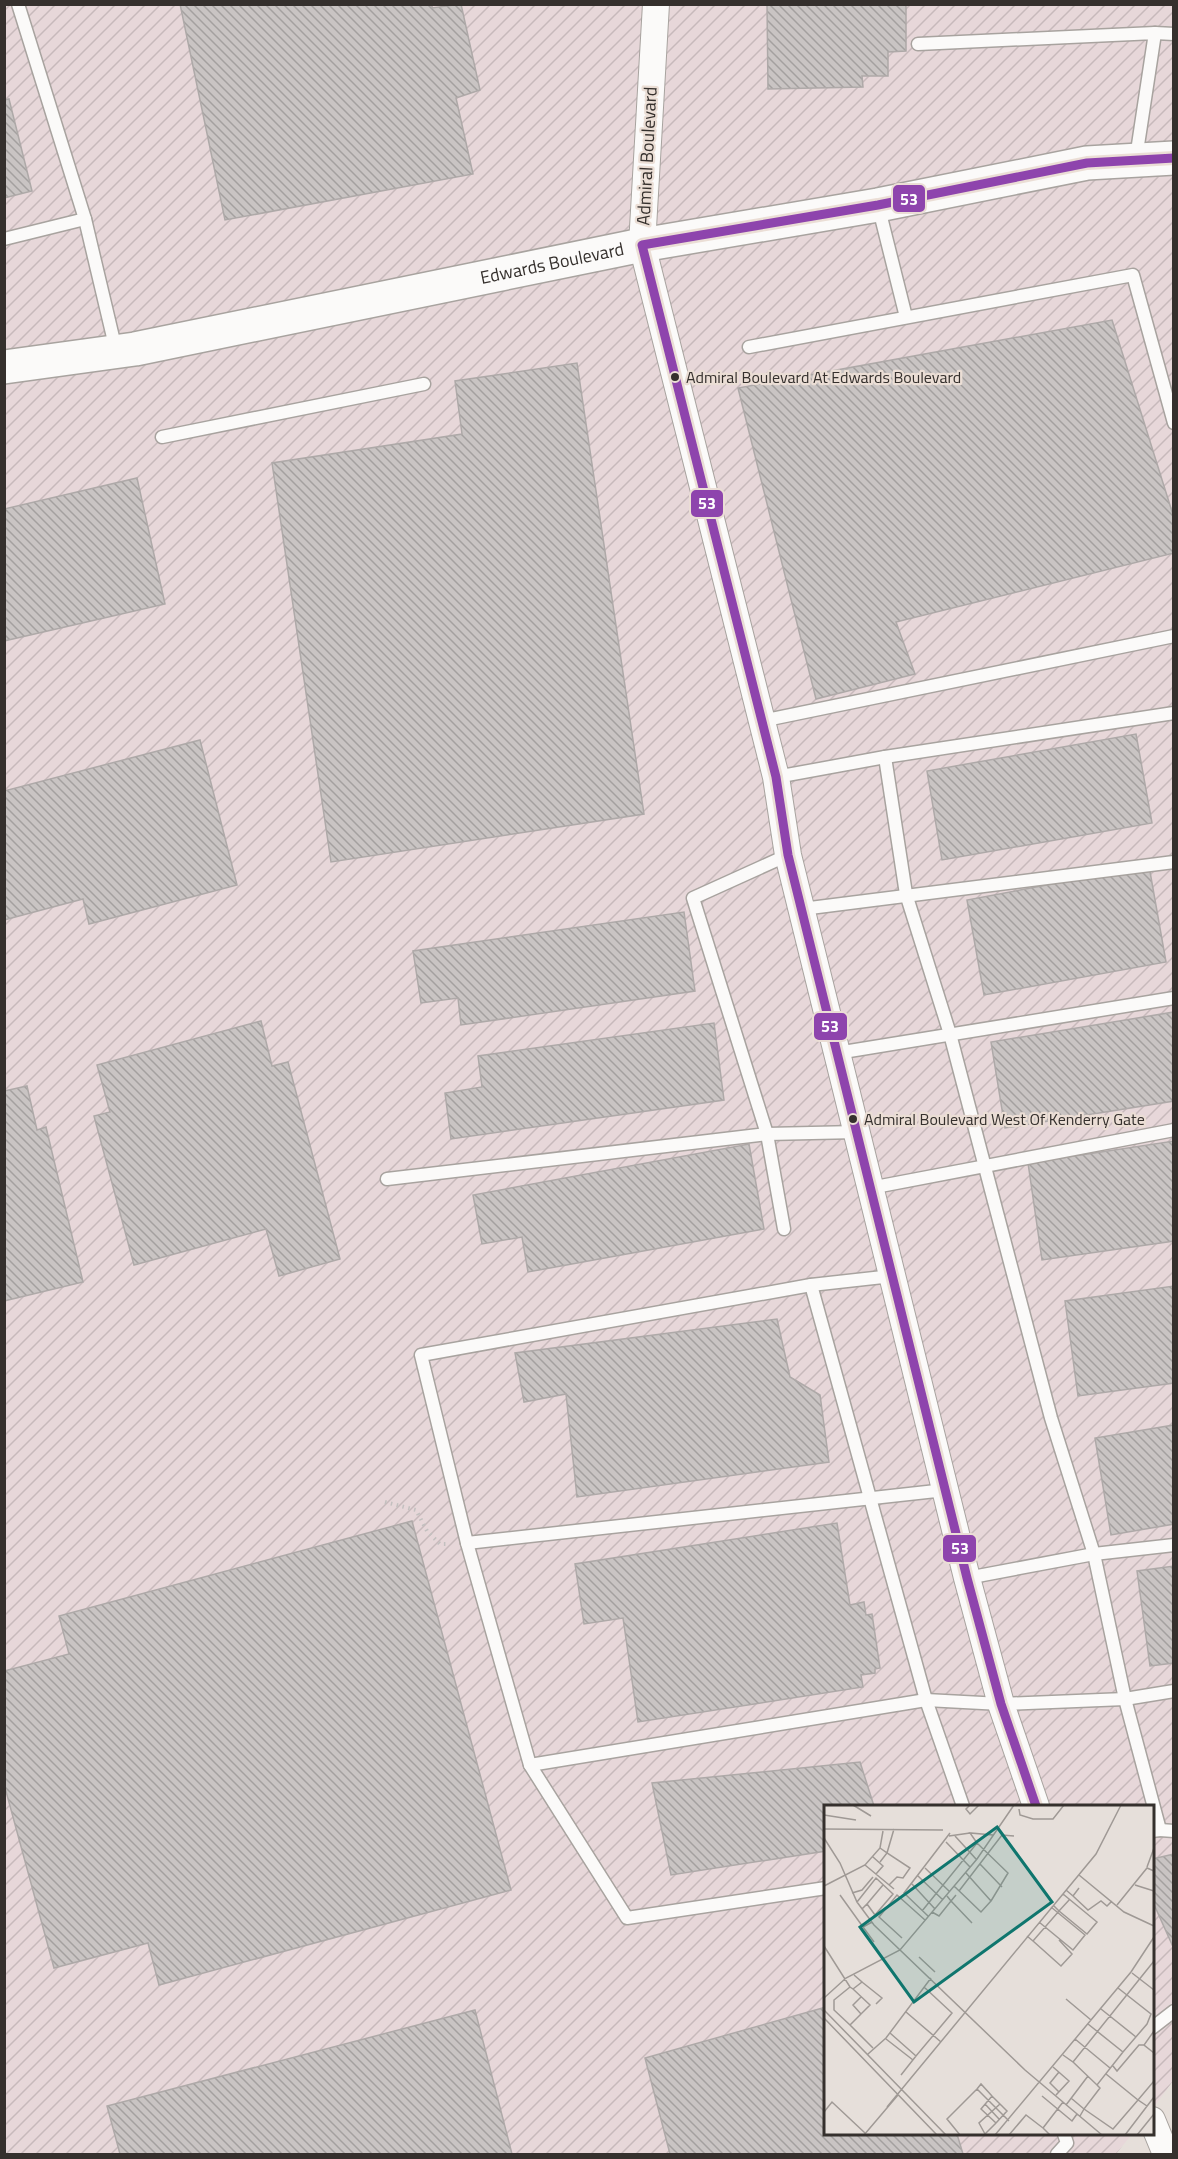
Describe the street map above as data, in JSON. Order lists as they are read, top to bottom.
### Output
{
  "streets": {
    "street": ["Admiral Boulevard", "Edwards Boulevard"]
  },
  "crossings": [
    ["Admiral Boulevard", "Edwards Boulevard"]
  ],
  "places": ["Admiral Boulevard At Edwards Boulevard", "Admiral Boulevard West Of Kenderry Gate"],
  "lines": ["transit line 53"]
}
